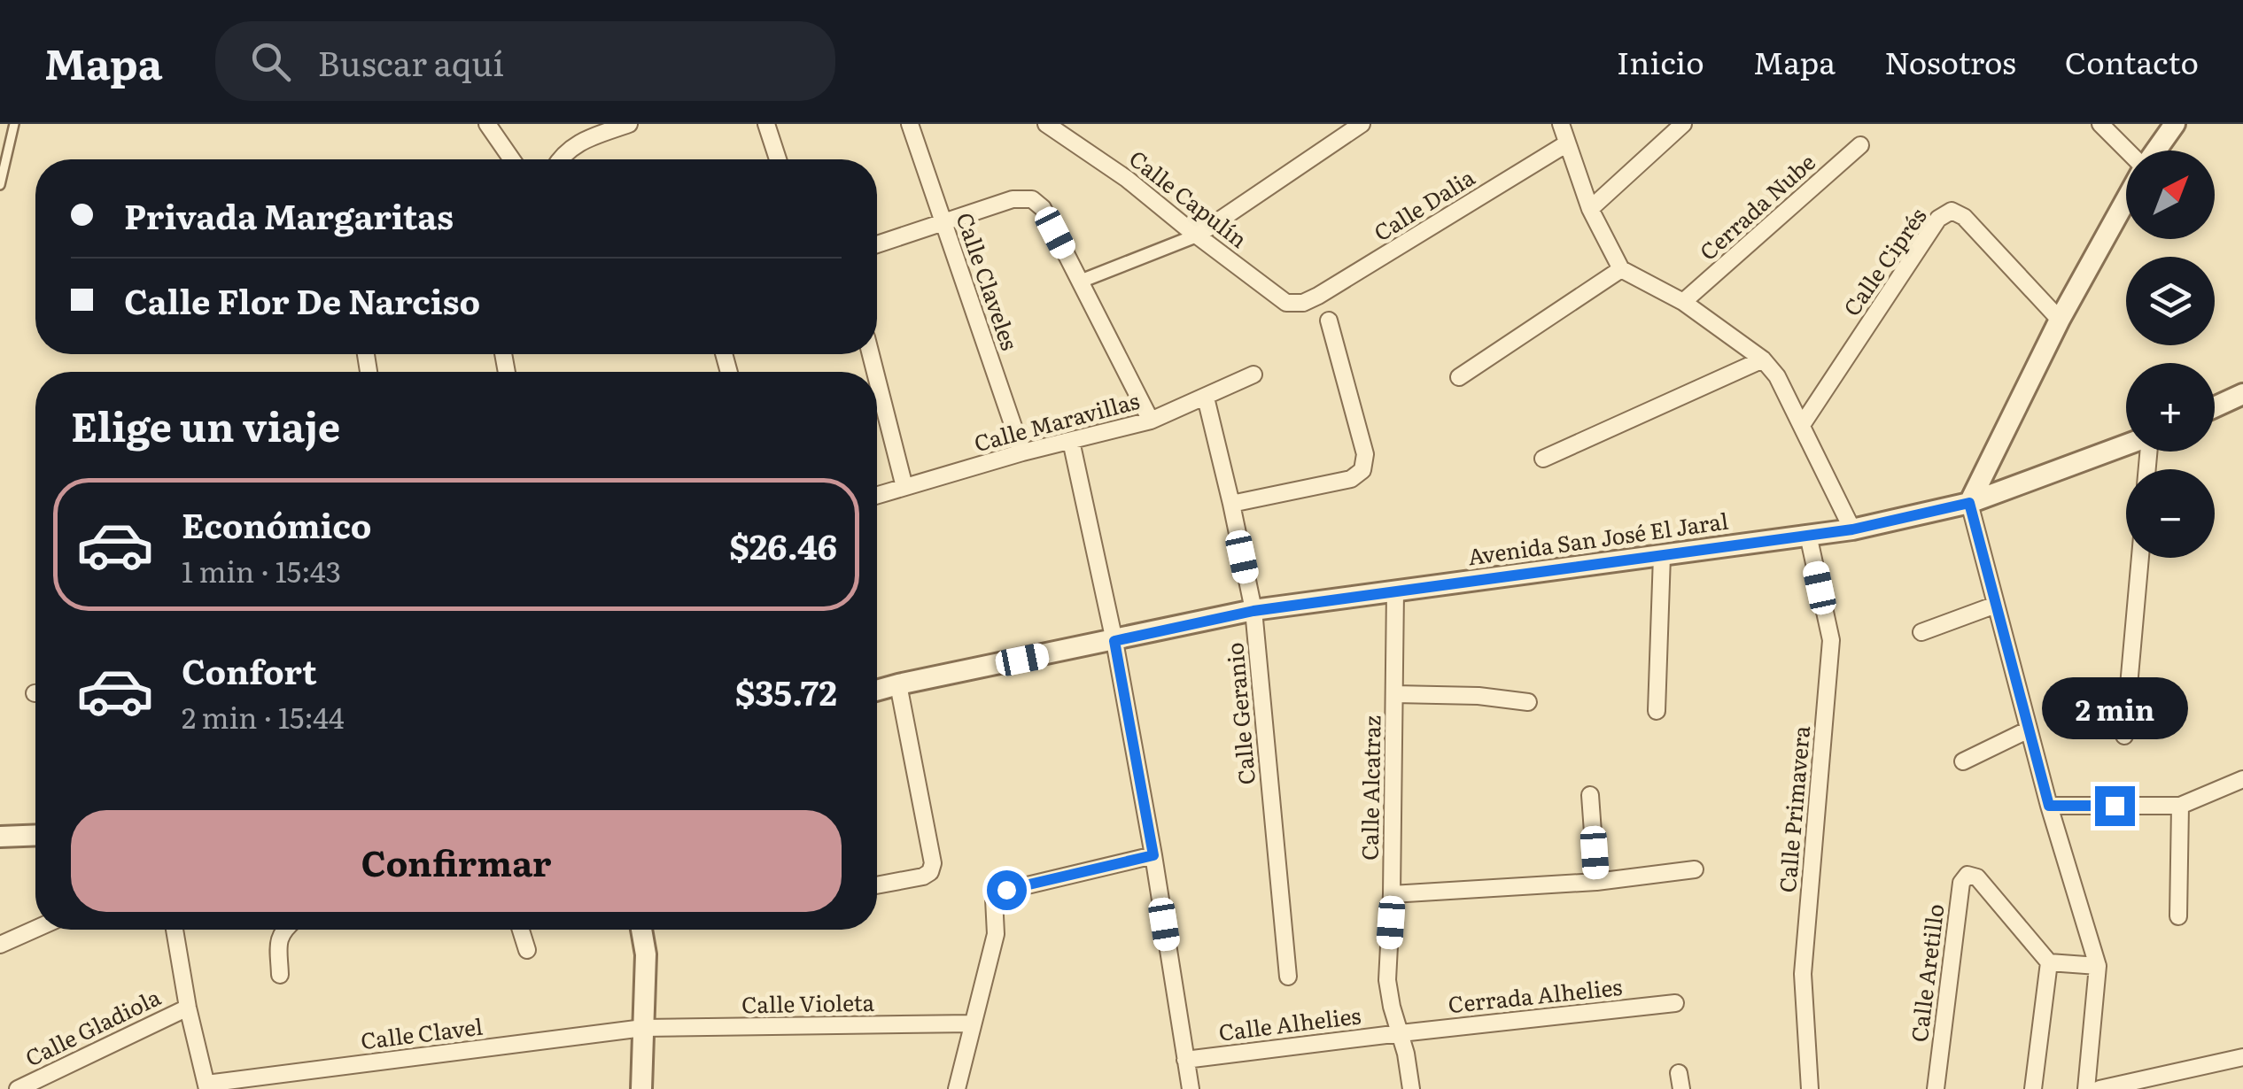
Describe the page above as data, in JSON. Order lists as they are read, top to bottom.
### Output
{
  "streets": {
    "street": [
      "Calle Capulín",
      "Calle Dalia",
      "Cerrada Nube",
      "Calle Ciprés",
      "Calle Claveles",
      "Calle Maravillas",
      "Avenida San José El Jaral",
      "Calle Geranio",
      "Calle Alcatraz",
      "Calle Primavera",
      "Calle Aretillo",
      "Cerrada Alhelies",
      "Calle Violeta",
      "Calle Alhelies",
      "Calle Gladiola",
      "Calle Clavel"
    ]
  },
  "crossings": [
    ["Calle Capulín", "Calle Dalia"],
    ["Calle Claveles", "Calle Maravillas"],
    ["Calle Maravillas", "Calle Geranio"],
    ["Avenida San José El Jaral", "Calle Geranio"],
    ["Avenida San José El Jaral", "Calle Alcatraz"],
    ["Avenida San José El Jaral", "Calle Primavera"],
    ["Calle Alcatraz", "Cerrada Alhelies"],
    ["Calle Alcatraz", "Calle Alhelies"],
    ["Cerrada Alhelies", "Calle Alhelies"],
    ["Calle Violeta", "Calle Clavel"]
  ],
  "north": "top right",
  "page": {
    "header": "Mapa",
    "search": "Buscar aquí",
    "nav": [
      "Inicio",
      "Mapa",
      "Nosotros",
      "Contacto"
    ],
    "map_buttons": ["+", "−"],
    "banner": ["Privada Margaritas", "Calle Flor De Narciso"],
    "heading": "Elige un viaje",
    "list": [
      {
        "name": "Económico",
        "note": "1 min · 15:43",
        "value": "$26.46"
      },
      {
        "name": "Confort",
        "note": "2 min · 15:44",
        "value": "$35.72"
      }
    ],
    "bubble": "2 min",
    "buttons": "Confirmar"
  }
}
